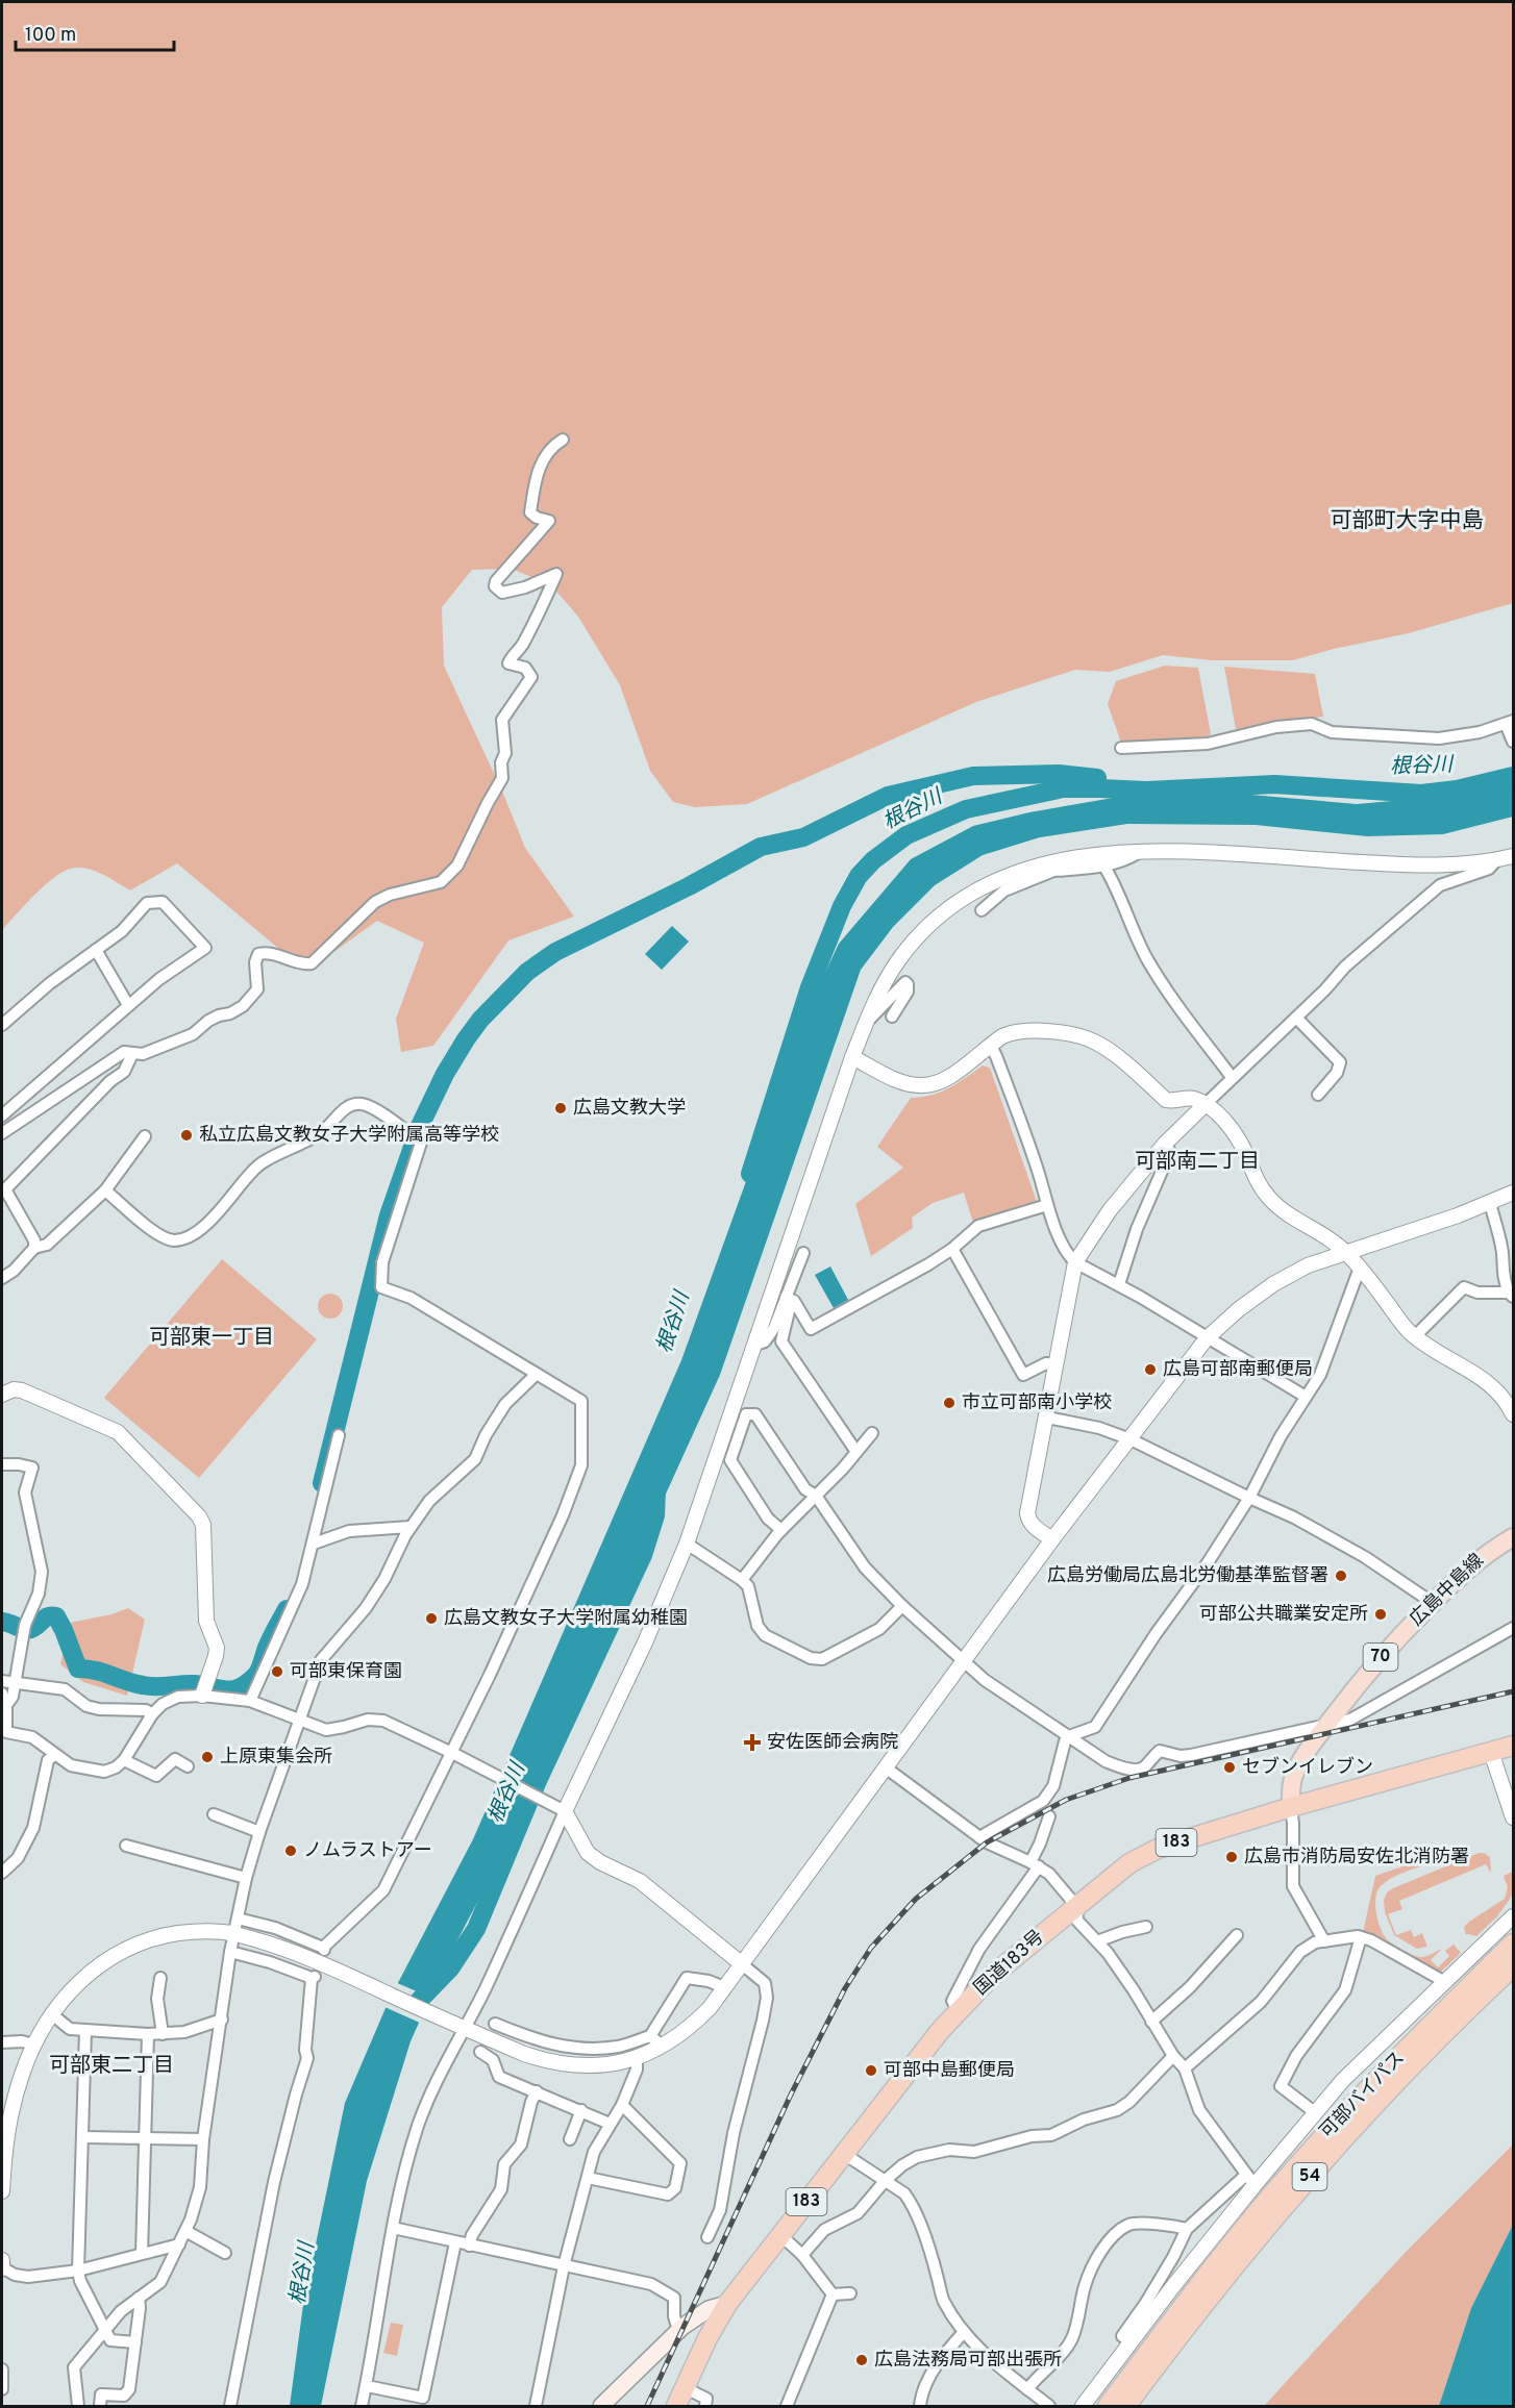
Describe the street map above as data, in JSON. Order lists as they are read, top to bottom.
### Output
{
  "streets": {
    "highway": [
      "183",
      "国道183号",
      "可部バイパス",
      "54"
    ],
    "main road": ["広島中島線", "70"]
  },
  "crossings": [
    ["広島中島線", "国道183号"]
  ],
  "districts": [
    "可部町大字中島",
    "可部南二丁目",
    "可部東一丁目",
    "可部東二丁目"
  ],
  "water": ["根谷川"],
  "places": {
    "other": [
      "広島文教大学",
      "私立広島文教女子大学附属高等学校",
      "広島可部南郵便局",
      "市立可部南小学校",
      "広島労働局広島北労働基準監督署",
      "可部公共職業安定所",
      "広島文教女子大学附属幼稚園",
      "可部東保育園",
      "上原東集会所",
      "セブンイレブン",
      "ノムラストアー",
      "広島市消防局安佐北消防署",
      "可部中島郵便局",
      "広島法務局可部出張所"
    ],
    "health": ["安佐医師会病院"]
  },
  "scale_bar": "100 m"
}
